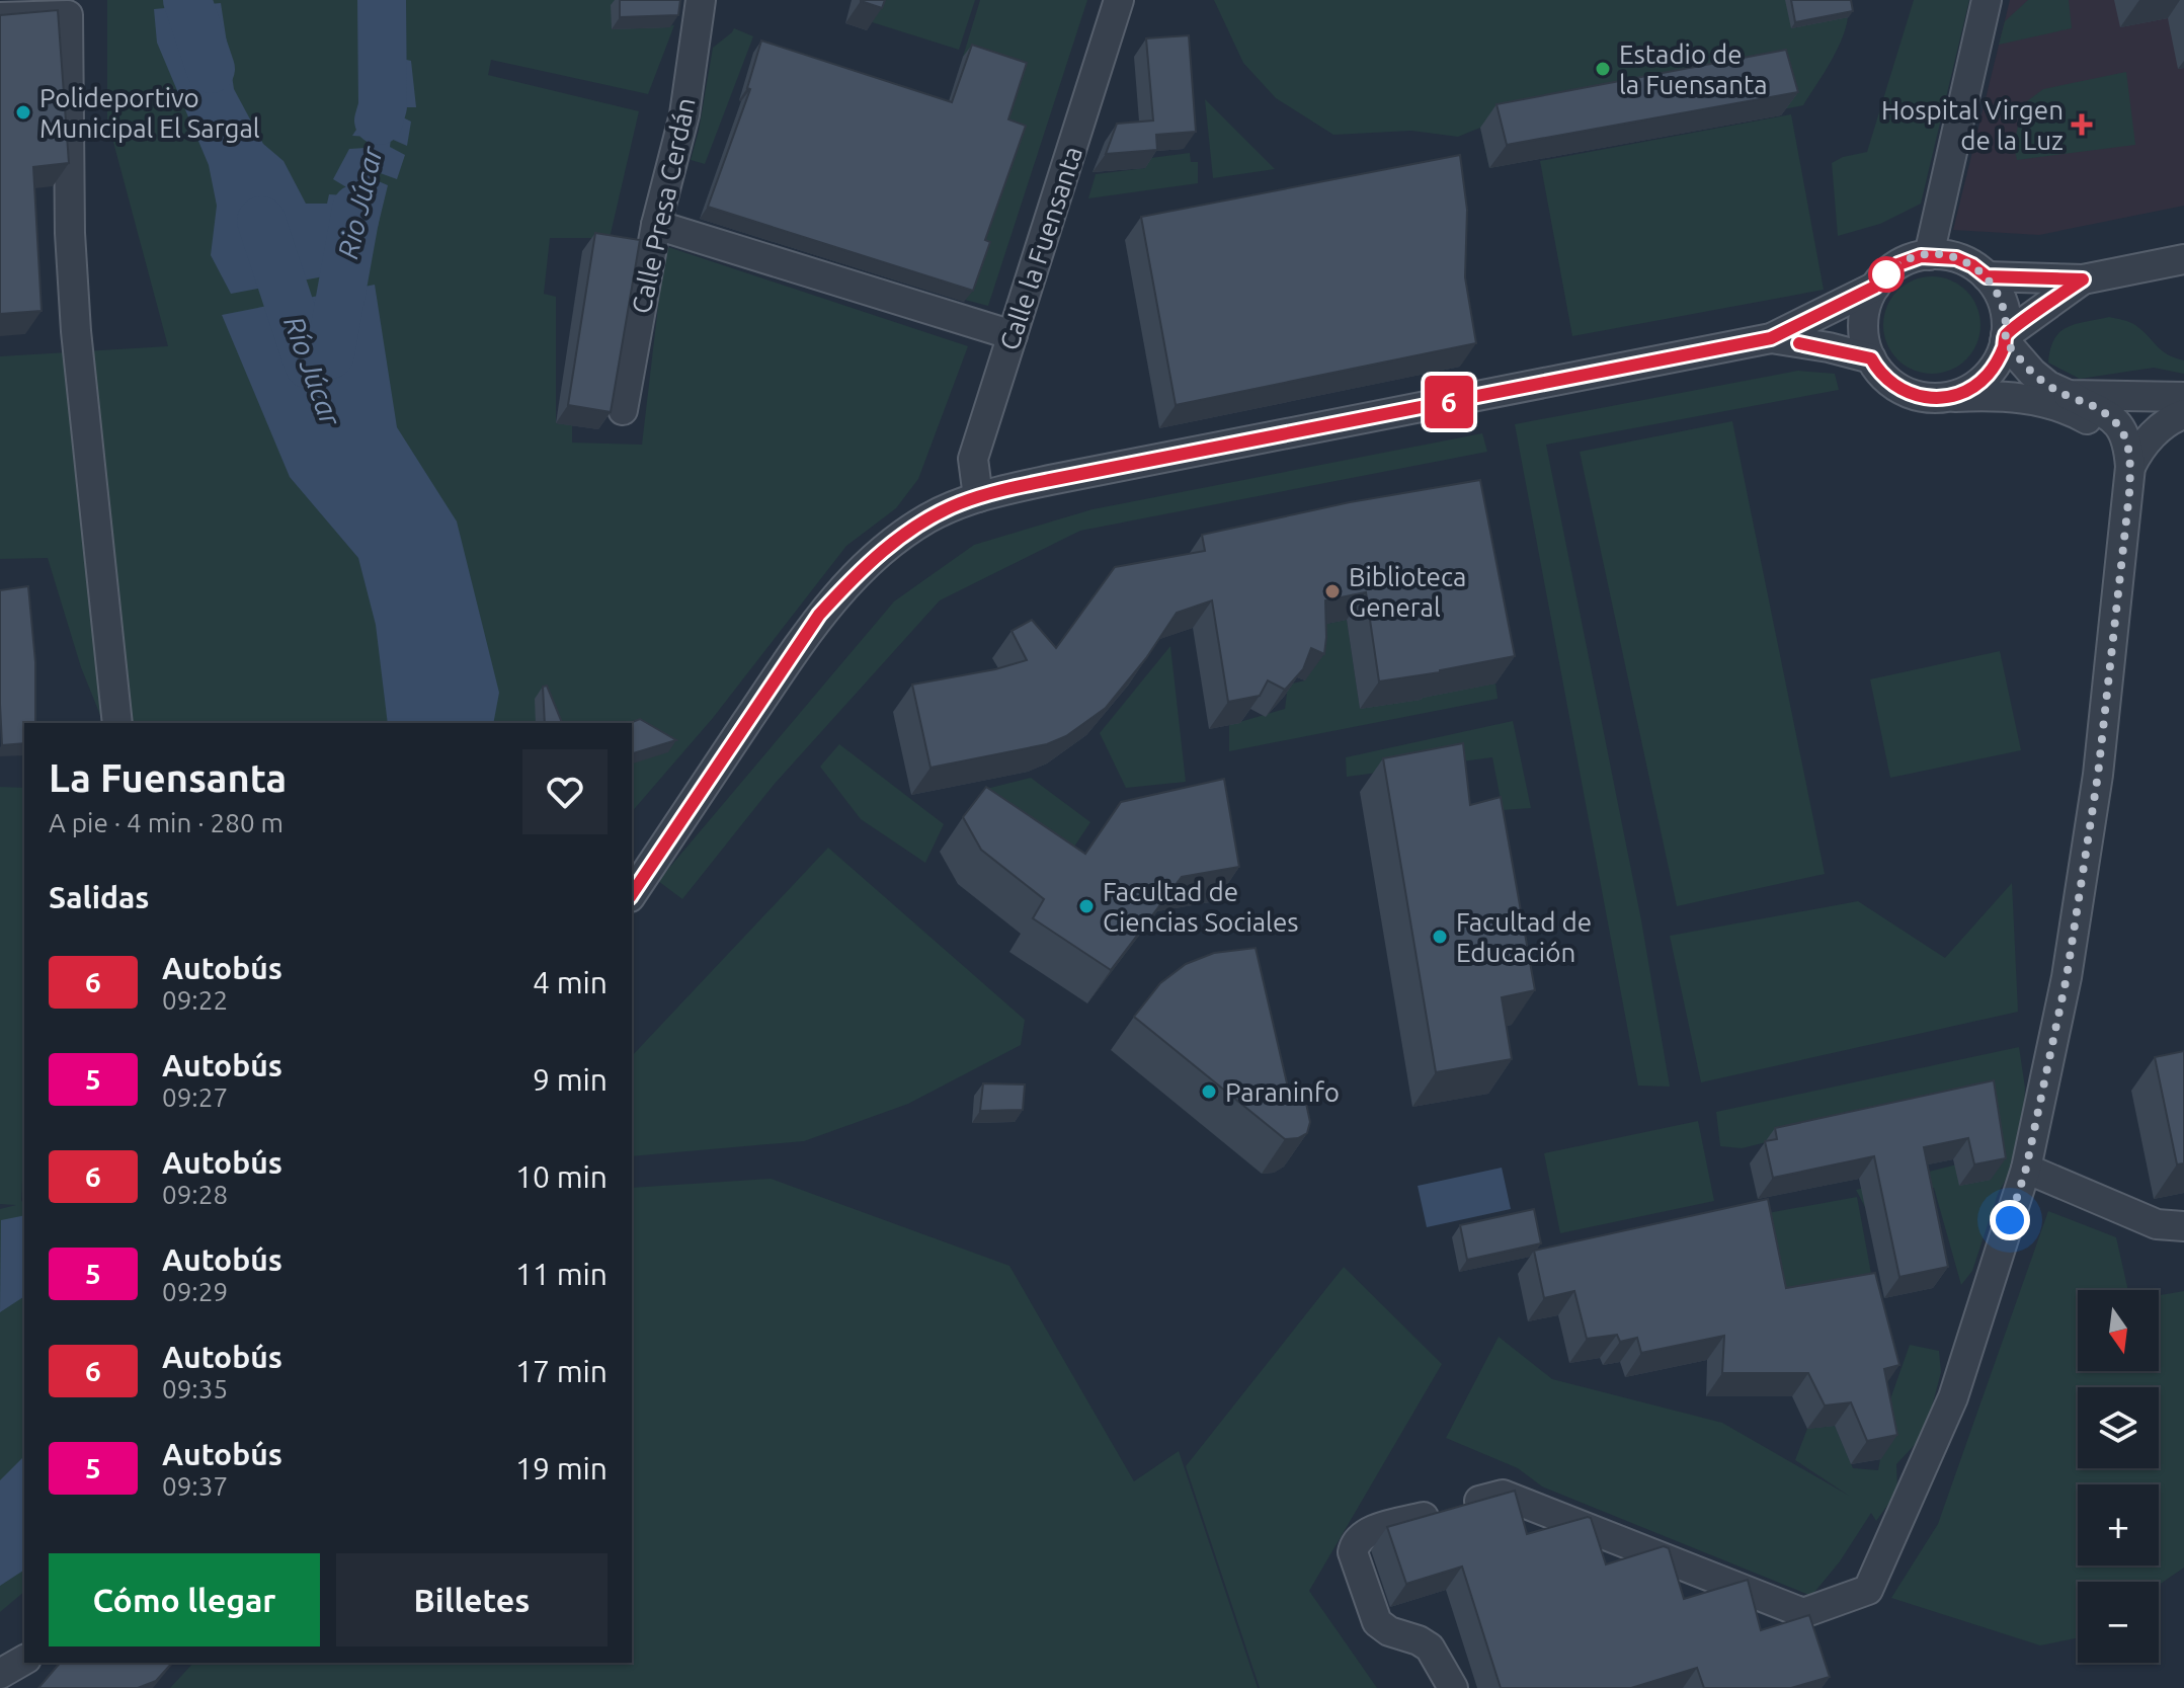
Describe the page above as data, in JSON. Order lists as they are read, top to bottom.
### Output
{
  "streets": {
    "street": ["Calle Presa Cerdán", "Calle la Fuensanta"]
  },
  "water": ["Rio Júcar", "Río Júcar"],
  "places": {
    "other": [
      "Estadio de la Fuensanta",
      "Polideportivo Municipal El Sargal",
      "Biblioteca General",
      "Facultad de Ciencias Sociales",
      "Facultad de Educación",
      "Paraninfo"
    ],
    "health": ["Hospital Virgen de la Luz"]
  },
  "lines": ["bus line 6"],
  "north": "bottom",
  "page": {
    "on_map": "6",
    "heading": [
      ["La Fuensanta", "A pie · 4 min · 280 m"],
      "Salidas"
    ],
    "list": [
      {
        "mark": "6",
        "name": "Autobús",
        "note": "09:22",
        "value": "4 min"
      },
      {
        "mark": "5",
        "name": "Autobús",
        "note": "09:27",
        "value": "9 min"
      },
      {
        "mark": "6",
        "name": "Autobús",
        "note": "09:28",
        "value": "10 min"
      },
      {
        "mark": "5",
        "name": "Autobús",
        "note": "09:29",
        "value": "11 min"
      },
      {
        "mark": "6",
        "name": "Autobús",
        "note": "09:35",
        "value": "17 min"
      },
      {
        "mark": "5",
        "name": "Autobús",
        "note": "09:37",
        "value": "19 min"
      }
    ],
    "map_buttons": ["+", "−"],
    "buttons": ["Cómo llegar", "Billetes"]
  }
}
